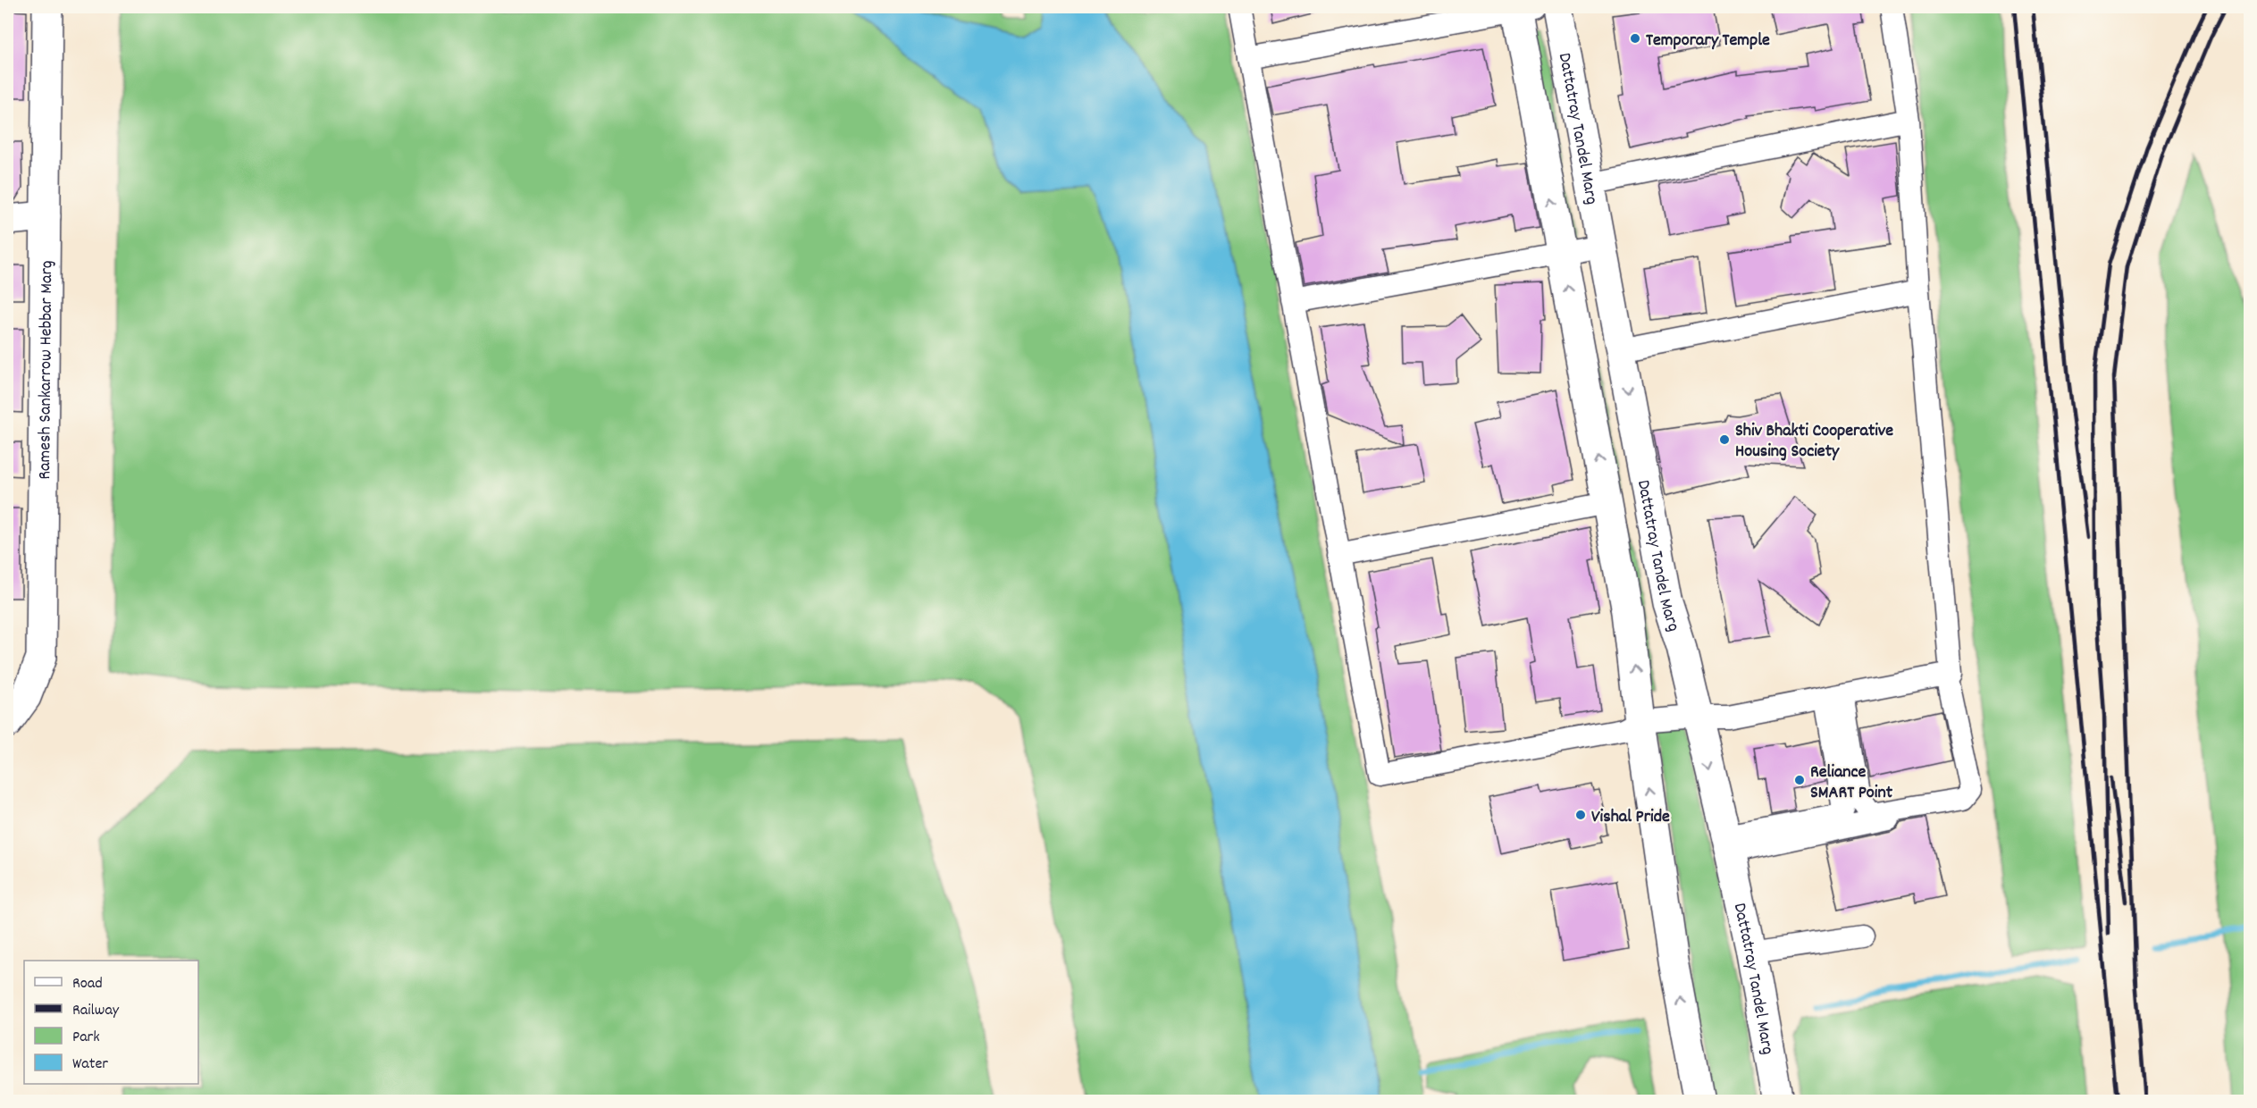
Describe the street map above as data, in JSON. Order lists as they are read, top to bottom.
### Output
{
  "streets": {
    "main road": ["Dattatray Tandel Marg", "Ramesh Sankarrow Hebbar Marg"]
  },
  "places": [
    "Temporary Temple",
    "Shiv Bhakti Cooperative Housing Society",
    "Reliance SMART Point",
    "Vishal Pride"
  ],
  "legend": [
    "Road",
    "Railway",
    "Park",
    "Water"
  ]
}
